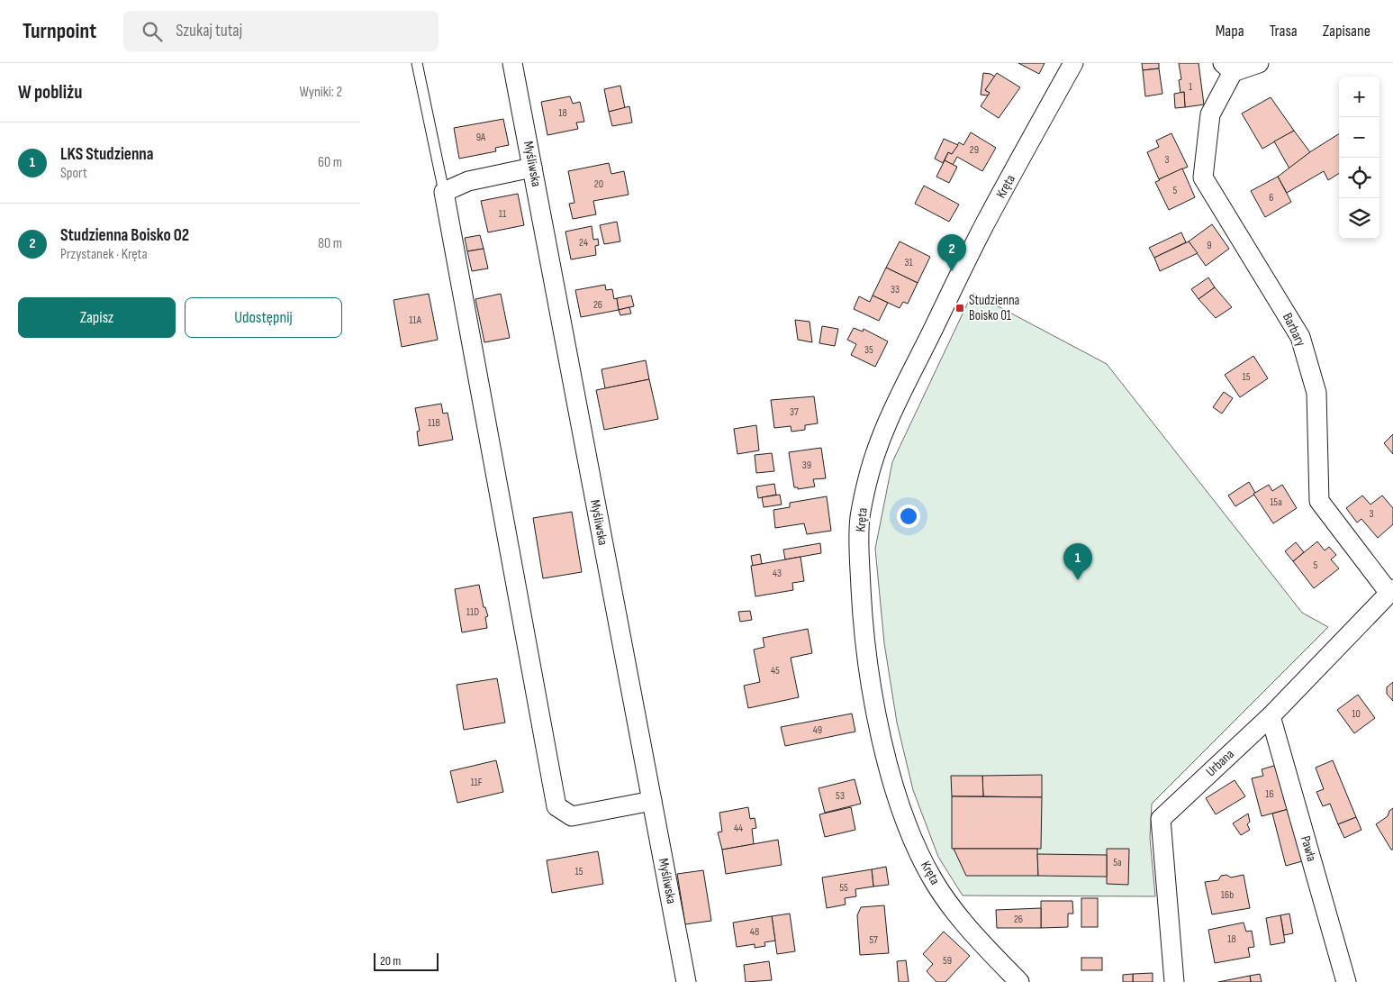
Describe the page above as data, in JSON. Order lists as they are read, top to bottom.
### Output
{
  "streets": {
    "street": [
      "Myśliwska",
      "Kręta",
      "Barbary",
      "Urbana",
      "Pawła"
    ]
  },
  "crossings": [
    ["Barbary", "Urbana"],
    ["Urbana", "Pawła"]
  ],
  "places": {
    "transit": ["Studzienna Boisko 01"]
  },
  "house_numbers": [
    "1",
    "18",
    "9A",
    "29",
    "3",
    "20",
    "5",
    "6",
    "11",
    "24",
    "9",
    "31",
    "33",
    "26",
    "11A",
    "35",
    "15",
    "37",
    "11B",
    "39",
    "15a",
    "3",
    "5",
    "43",
    "11D",
    "45",
    "10",
    "49",
    "11F",
    "16",
    "53",
    "44",
    "5a",
    "15",
    "55",
    "16b",
    "26",
    "48",
    "18",
    "57",
    "59"
  ],
  "scale_bar": "20 m",
  "page": {
    "header": "Turnpoint",
    "search": "Szukaj tutaj",
    "nav": ["Mapa", "Trasa", "Zapisane"],
    "heading": ["W pobliżu", "Wyniki: 2"],
    "map_buttons": ["+", "−"],
    "list": [
      {
        "mark": "1",
        "name": "LKS Studzienna",
        "note": "Sport",
        "value": "60 m"
      },
      {
        "mark": "2",
        "name": "Studzienna Boisko 02",
        "note": "Przystanek · Kręta",
        "value": "80 m"
      }
    ],
    "pins": ["2", "1"],
    "buttons": ["Zapisz", "Udostępnij"],
    "scale": "20 m"
  }
}
